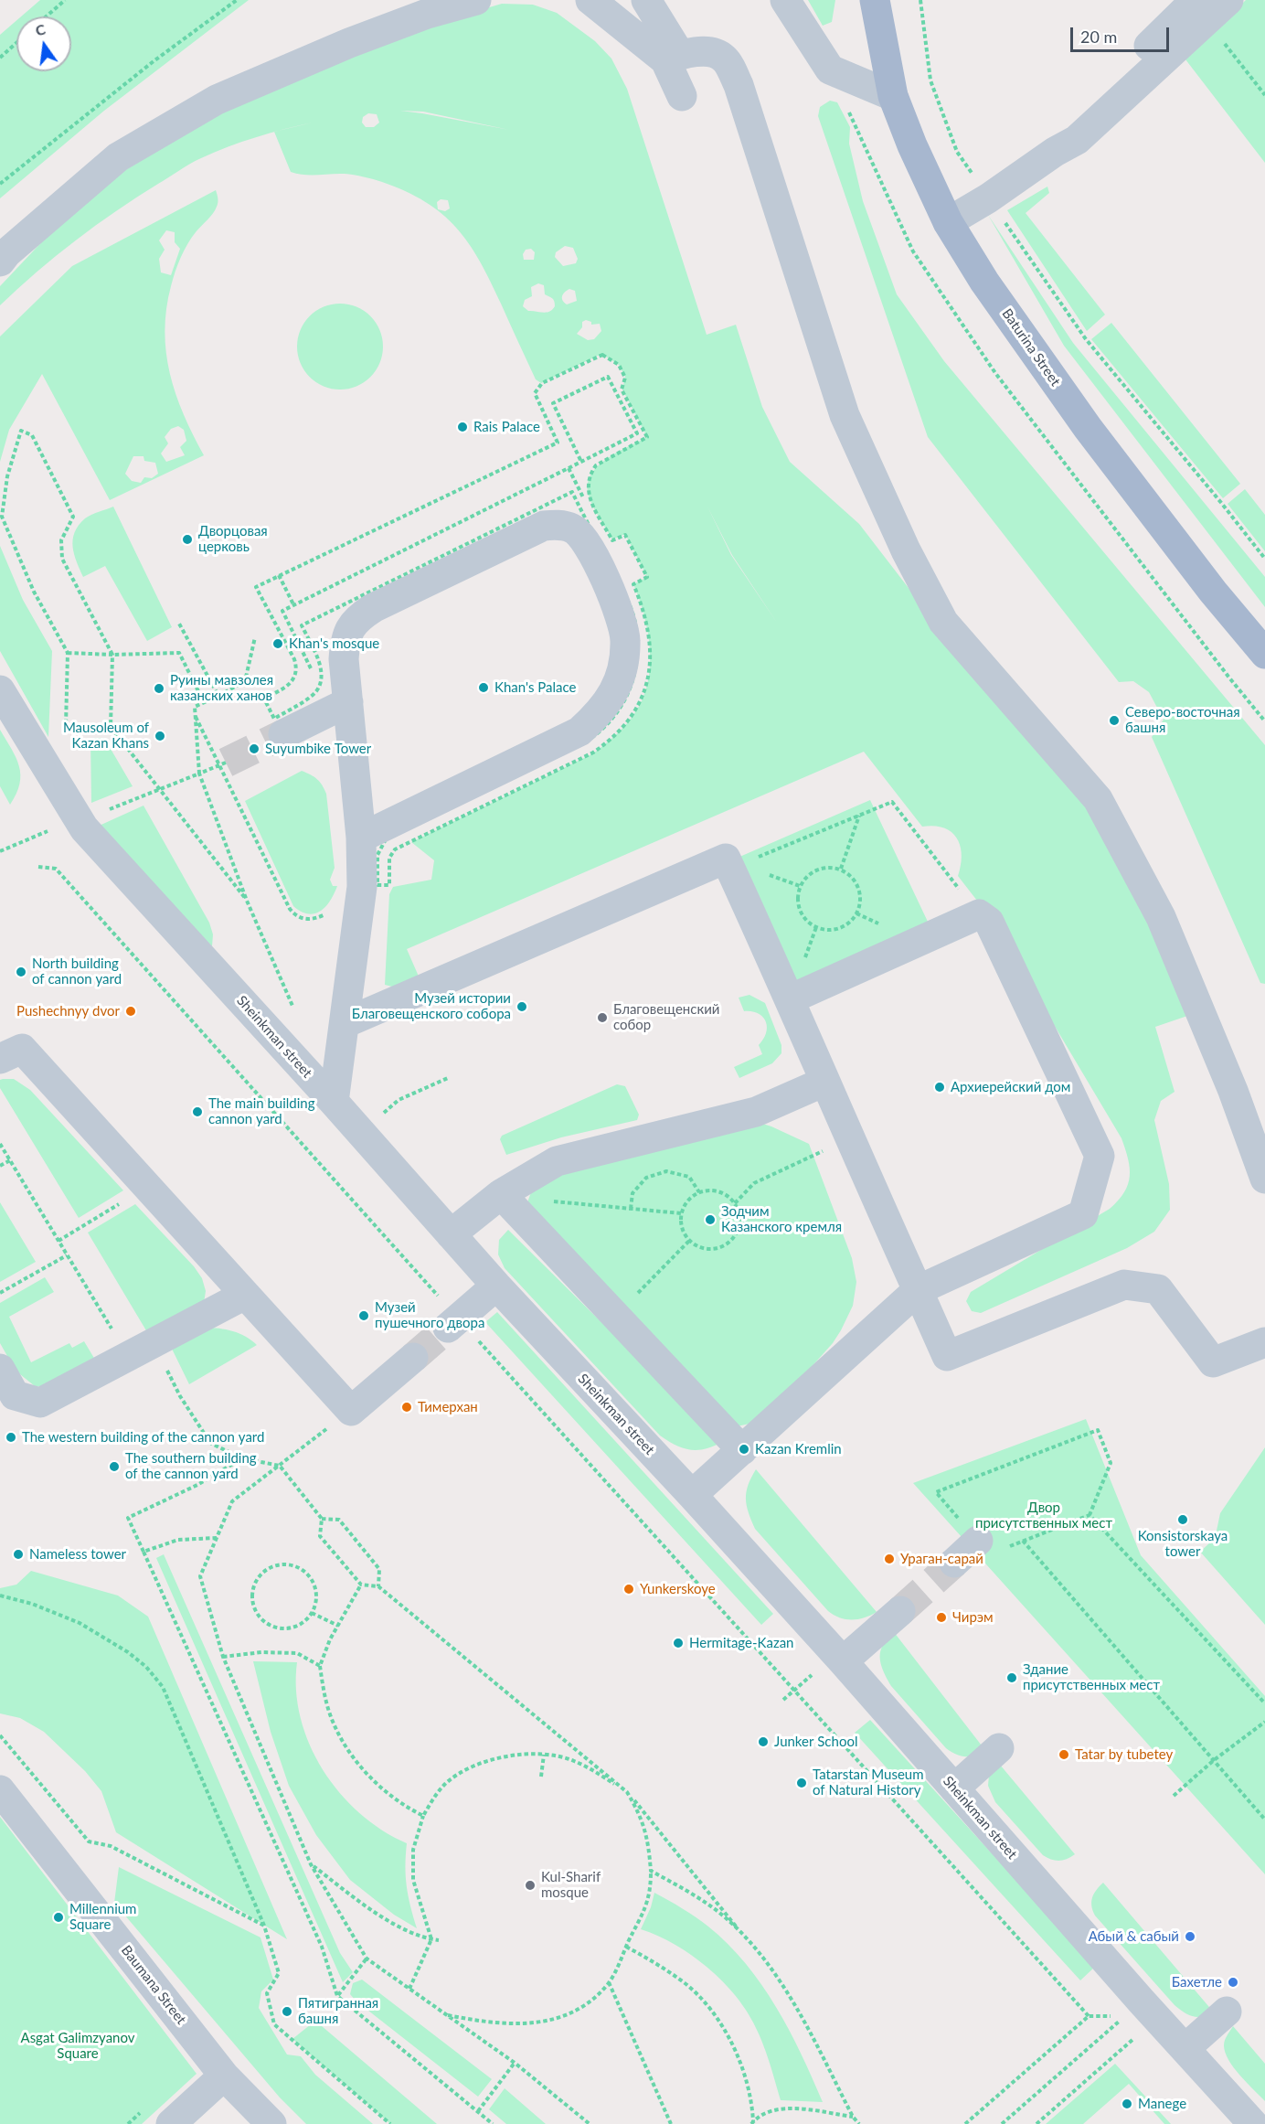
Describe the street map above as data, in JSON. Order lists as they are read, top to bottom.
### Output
{
  "streets": {
    "main road": ["Baturina Street"],
    "street": ["Sheinkman street", "Baumana Street"]
  },
  "parks": ["Двор присутственных мест", "Asgat Galimzyanov Square"],
  "places": [
    "Rais Palace",
    "Дворцовая церковь",
    "Khan's mosque",
    "Khan's Palace",
    "Руины мавзолея казанских ханов",
    "Северо-восточная башня",
    "Mausoleum of Kazan Khans",
    "Suyumbike Tower",
    "North building of cannon yard",
    "Музей истории Благовещенского собора",
    "Pushechnyy dvor",
    "Благовещенский собор",
    "Архиерейский дом",
    "The main building cannon yard",
    "Зодчим Казанского кремля",
    "Музей пушечного двора",
    "Тимерхан",
    "The western building of the cannon yard",
    "Kazan Kremlin",
    "The southern building of the cannon yard",
    "Konsistorskaya tower",
    "Nameless tower",
    "Ураган-сарай",
    "Yunkerskoye",
    "Чирэм",
    "Hermitage-Kazan",
    "Здание присутственных мест",
    "Junker School",
    "Tatar by tubetey",
    "Tatarstan Museum of Natural History",
    "Kul-Sharif mosque",
    "Millennium Square",
    "Абый & сабый",
    "Бахетле",
    "Пятигранная башня",
    "Manege"
  ],
  "scale_bar": "20 m",
  "north": "top"
}
